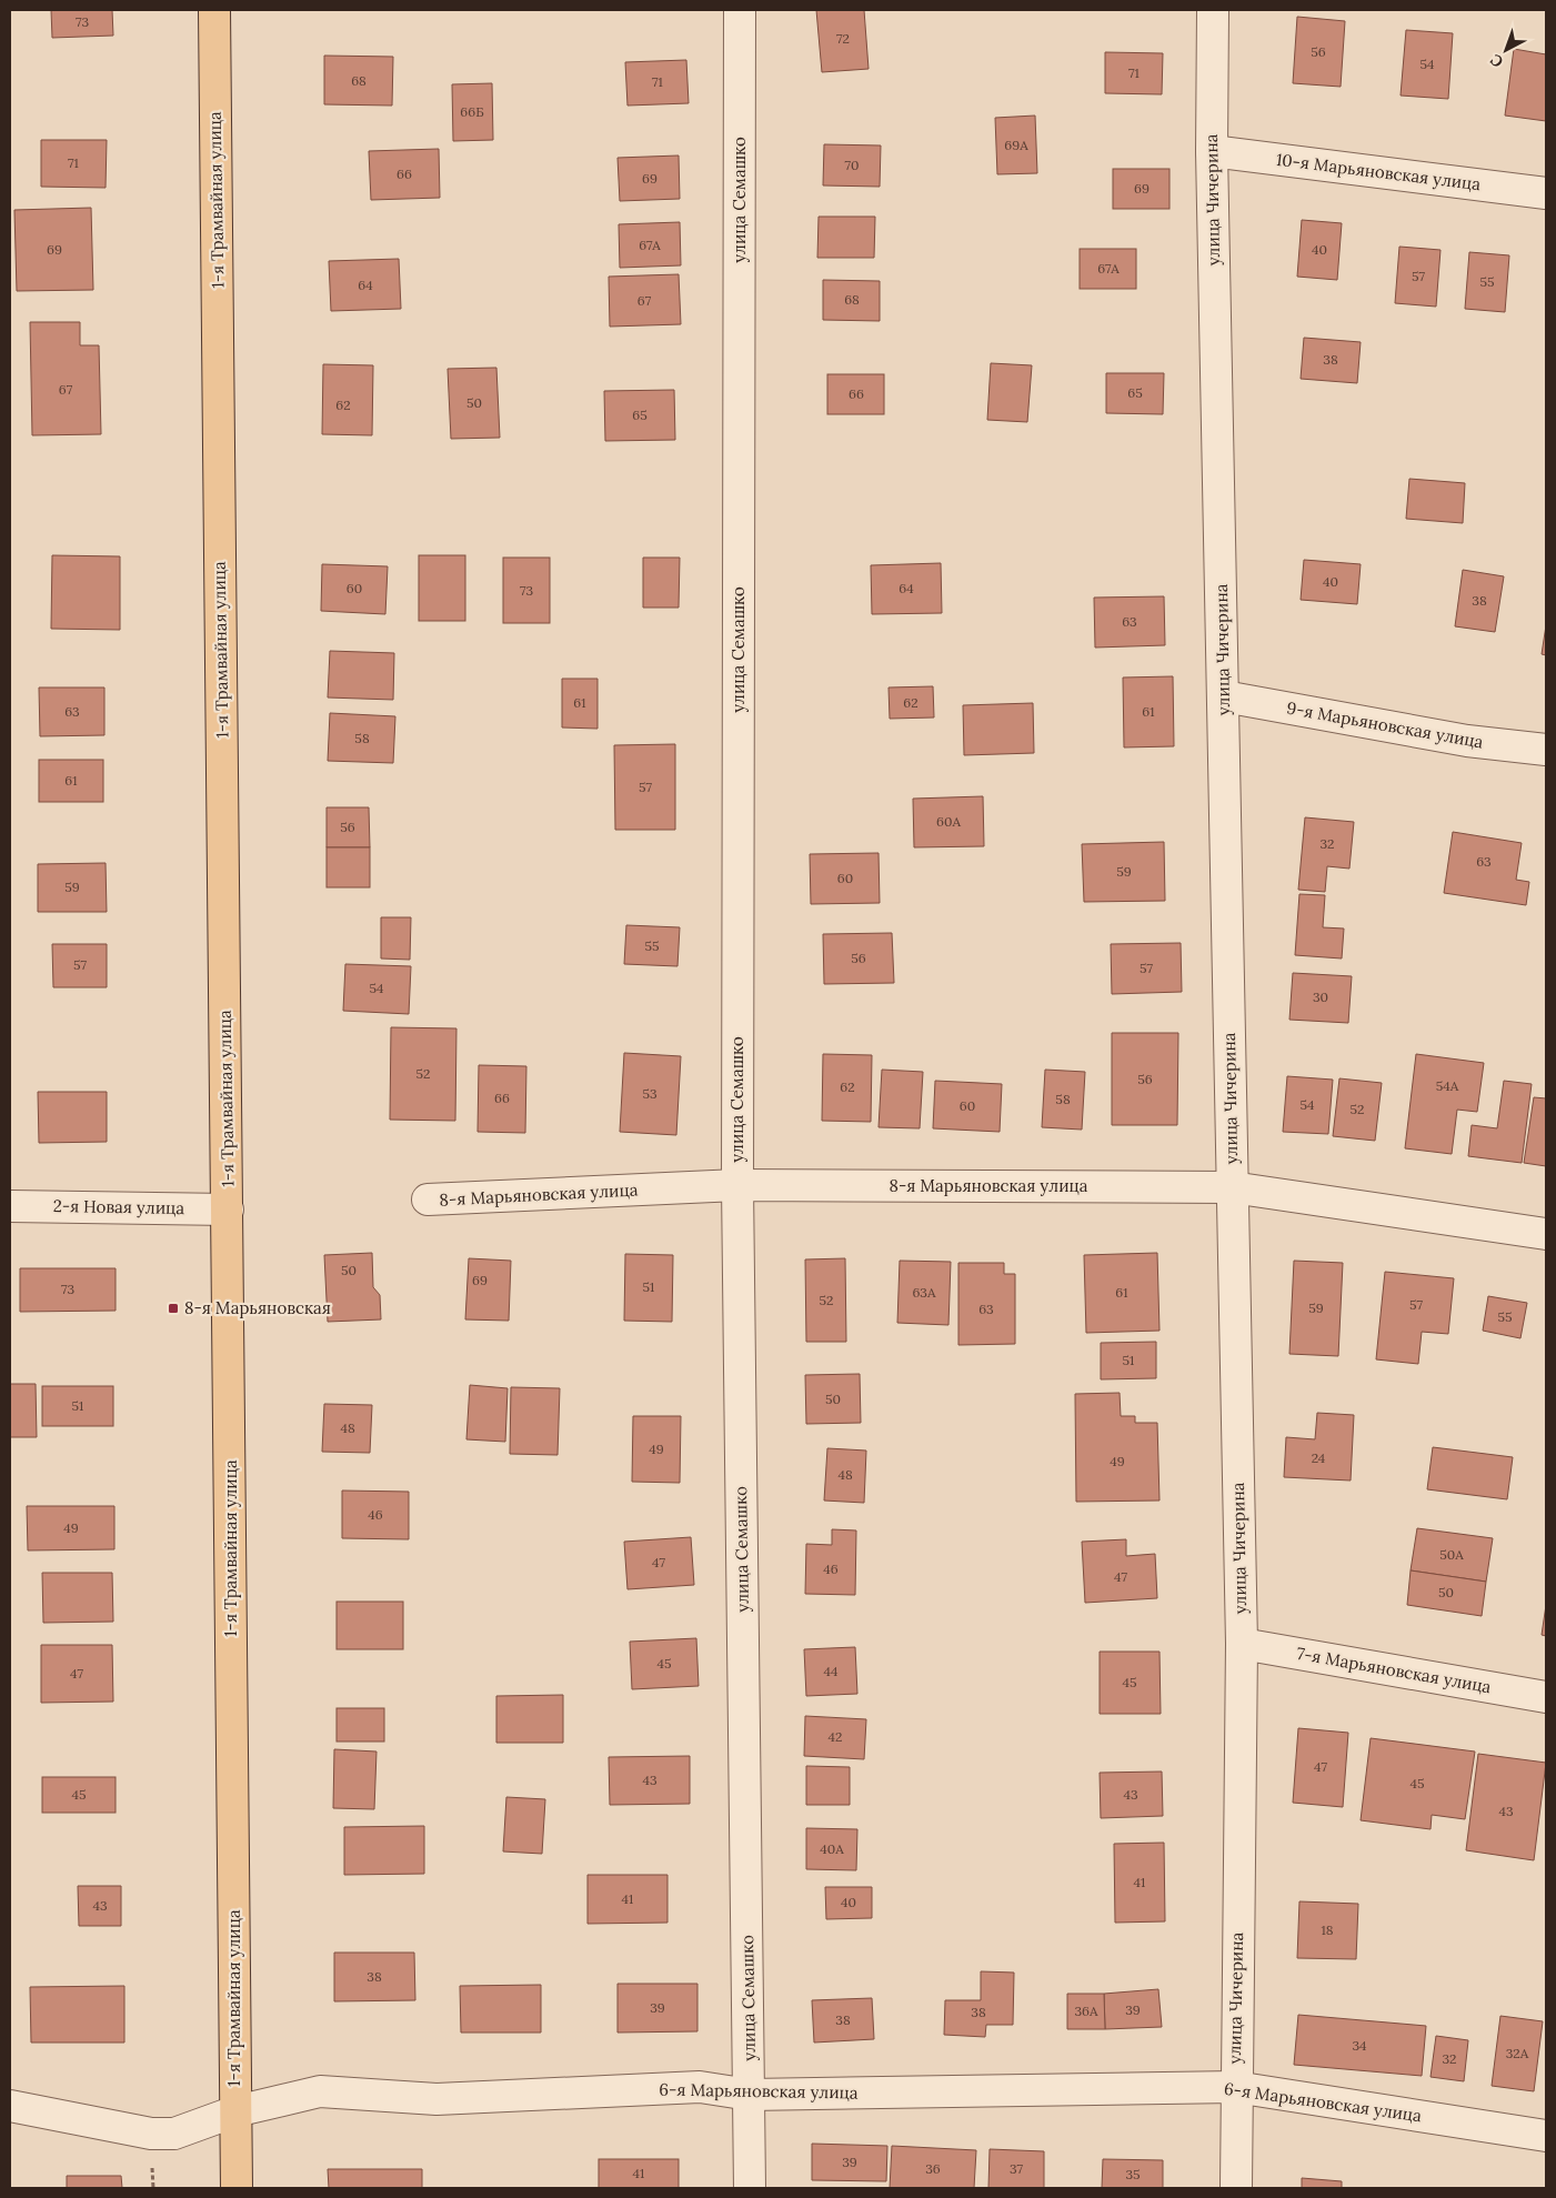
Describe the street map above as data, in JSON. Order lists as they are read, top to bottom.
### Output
{
  "streets": {
    "main road": ["1-я Трамвайная улица"],
    "street": [
      "10-я Марьяновская улица",
      "улица Семашко",
      "улица Чичерина",
      "9-я Марьяновская улица",
      "8-я Марьяновская улица",
      "2-я Новая улица",
      "7-я Марьяновская улица",
      "6-я Марьяновская улица"
    ]
  },
  "crossings": [
    ["10-я Марьяновская улица", "улица Чичерина"],
    ["1-я Трамвайная улица", "2-я Новая улица"],
    ["1-я Трамвайная улица", "6-я Марьяновская улица"],
    ["улица Семашко", "8-я Марьяновская улица"],
    ["улица Семашко", "6-я Марьяновская улица"],
    ["улица Чичерина", "9-я Марьяновская улица"],
    ["улица Чичерина", "8-я Марьяновская улица"],
    ["улица Чичерина", "7-я Марьяновская улица"],
    ["улица Чичерина", "6-я Марьяновская улица"]
  ],
  "places": {
    "transit": ["8-я Марьяновская"]
  },
  "house_numbers": [
    "73",
    "72",
    "56",
    "54",
    "71",
    "68",
    "71",
    "66Б",
    "69А",
    "71",
    "70",
    "66",
    "69",
    "69",
    "67А",
    "69",
    "40",
    "67А",
    "57",
    "55",
    "64",
    "68",
    "67",
    "38",
    "67",
    "65",
    "66",
    "50",
    "62",
    "65",
    "40",
    "60",
    "64",
    "73",
    "38",
    "63",
    "61",
    "62",
    "63",
    "61",
    "58",
    "61",
    "57",
    "60А",
    "56",
    "32",
    "63",
    "59",
    "60",
    "59",
    "55",
    "56",
    "57",
    "57",
    "54",
    "30",
    "52",
    "56",
    "54А",
    "62",
    "53",
    "66",
    "58",
    "54",
    "60",
    "52",
    "50",
    "69",
    "51",
    "73",
    "63А",
    "61",
    "52",
    "57",
    "59",
    "63",
    "55",
    "51",
    "50",
    "51",
    "48",
    "49",
    "24",
    "49",
    "48",
    "46",
    "49",
    "50А",
    "47",
    "46",
    "47",
    "50",
    "45",
    "44",
    "47",
    "45",
    "42",
    "47",
    "43",
    "45",
    "45",
    "43",
    "43",
    "40А",
    "41",
    "41",
    "40",
    "43",
    "18",
    "38",
    "39",
    "39",
    "36А",
    "38",
    "38",
    "34",
    "32А",
    "32",
    "39",
    "36",
    "37",
    "41",
    "35"
  ],
  "north": "bottom left"
}
